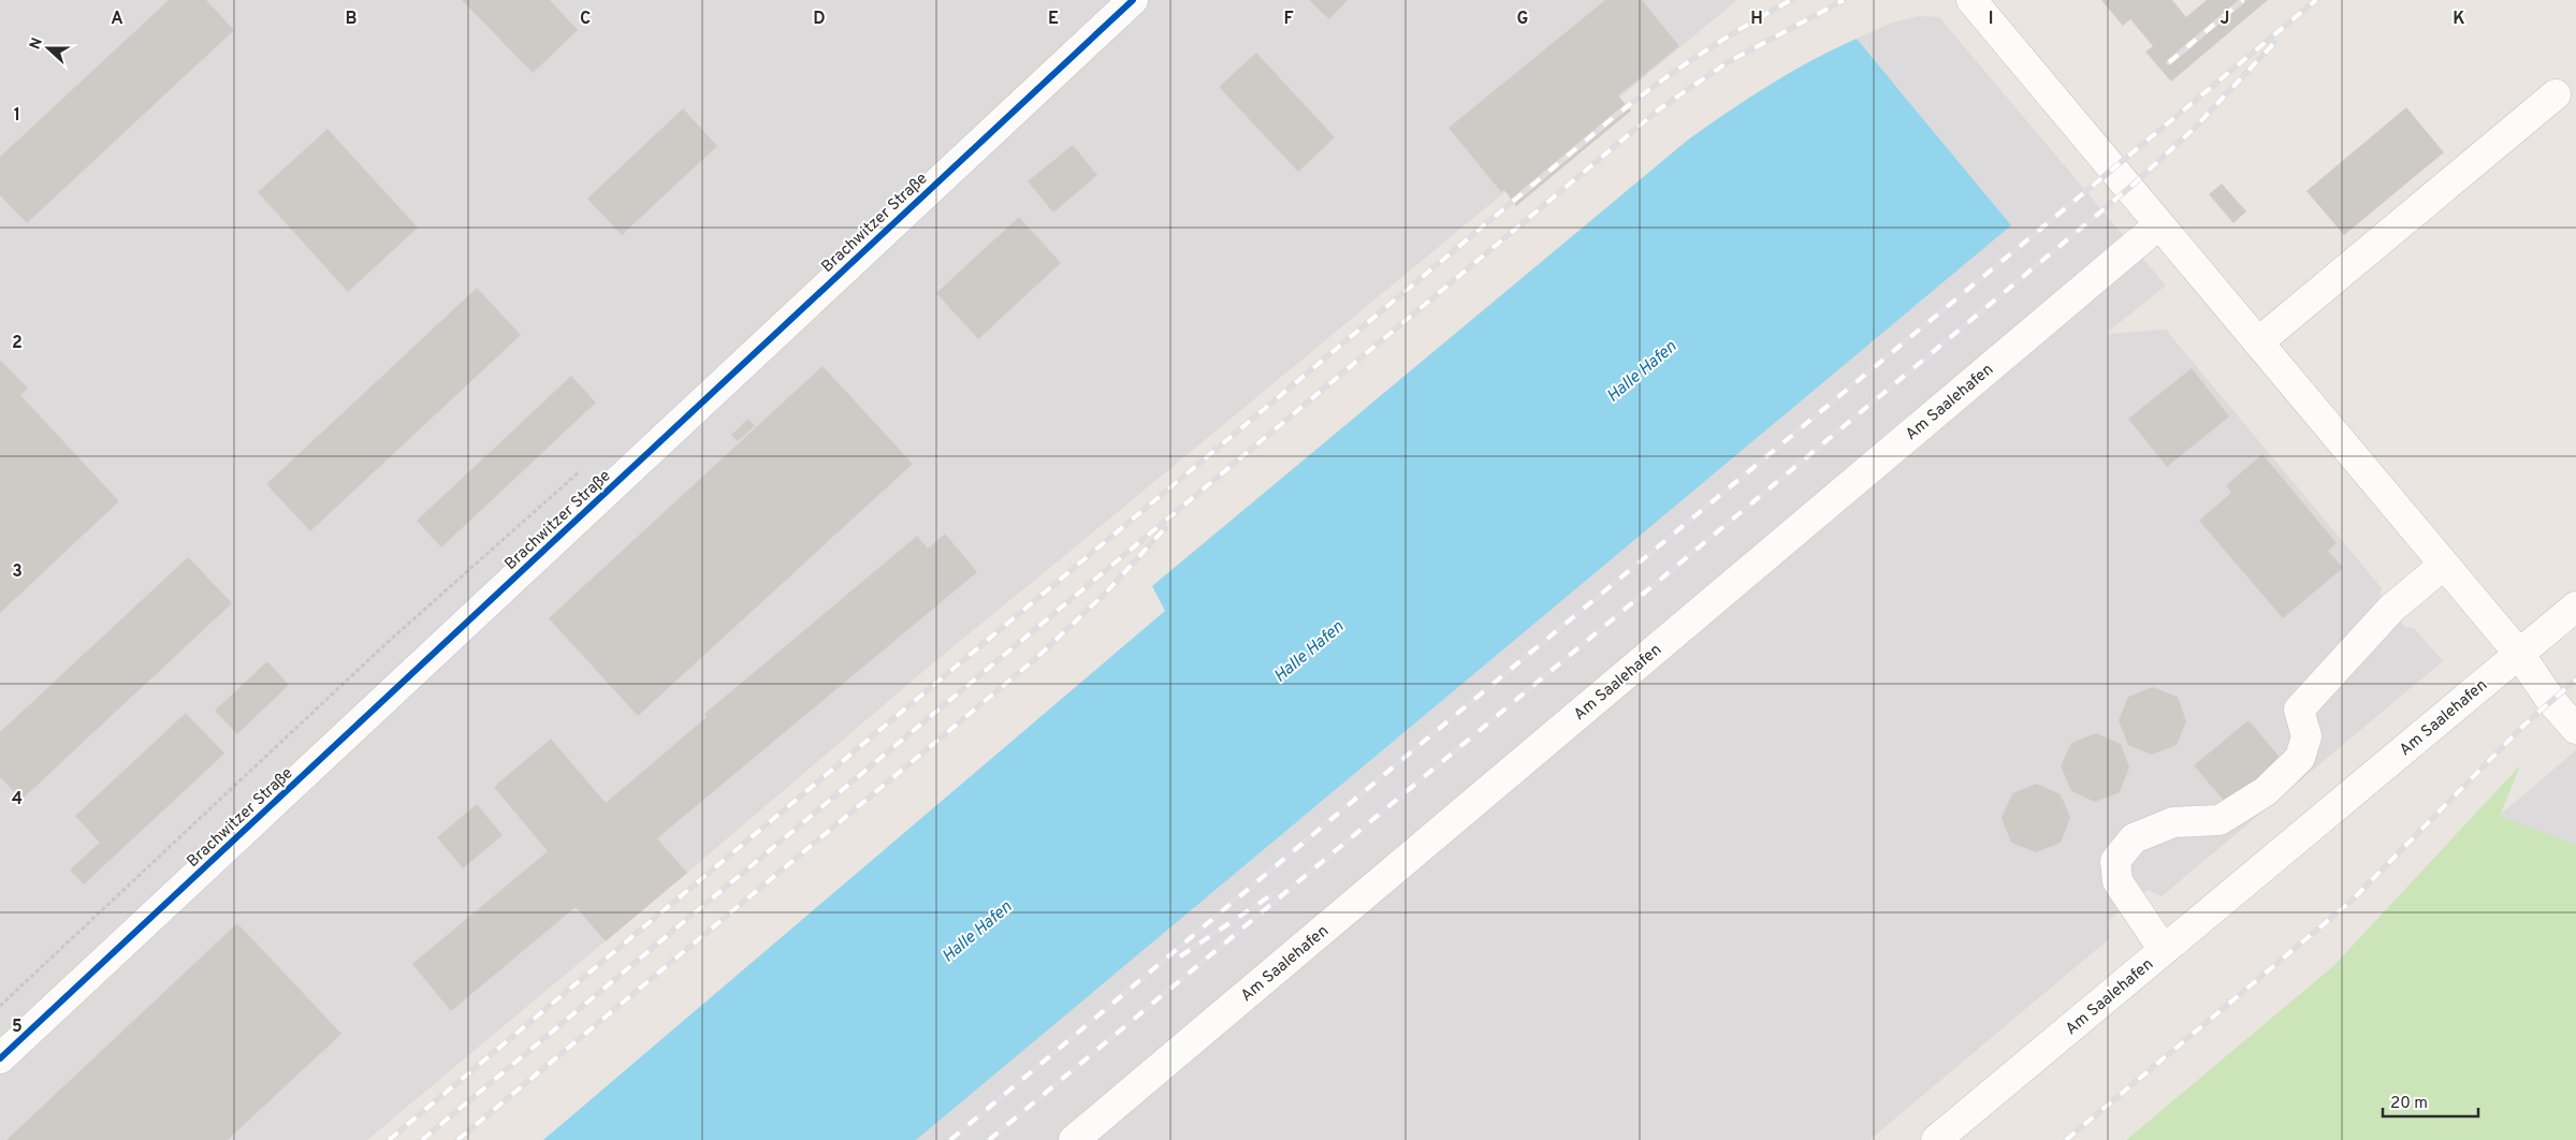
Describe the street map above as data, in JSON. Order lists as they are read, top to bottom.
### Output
{
  "streets": {
    "street": ["Brachwitzer Straße", "Am Saalehafen"]
  },
  "water": ["Halle Hafen"],
  "scale_bar": "20 m",
  "north": "left",
  "grid": {
    "columns": [
      "A",
      "B",
      "C",
      "D",
      "E",
      "F",
      "G",
      "H",
      "I",
      "J",
      "K"
    ],
    "rows": [
      "1",
      "2",
      "3",
      "4",
      "5"
    ]
  }
}
